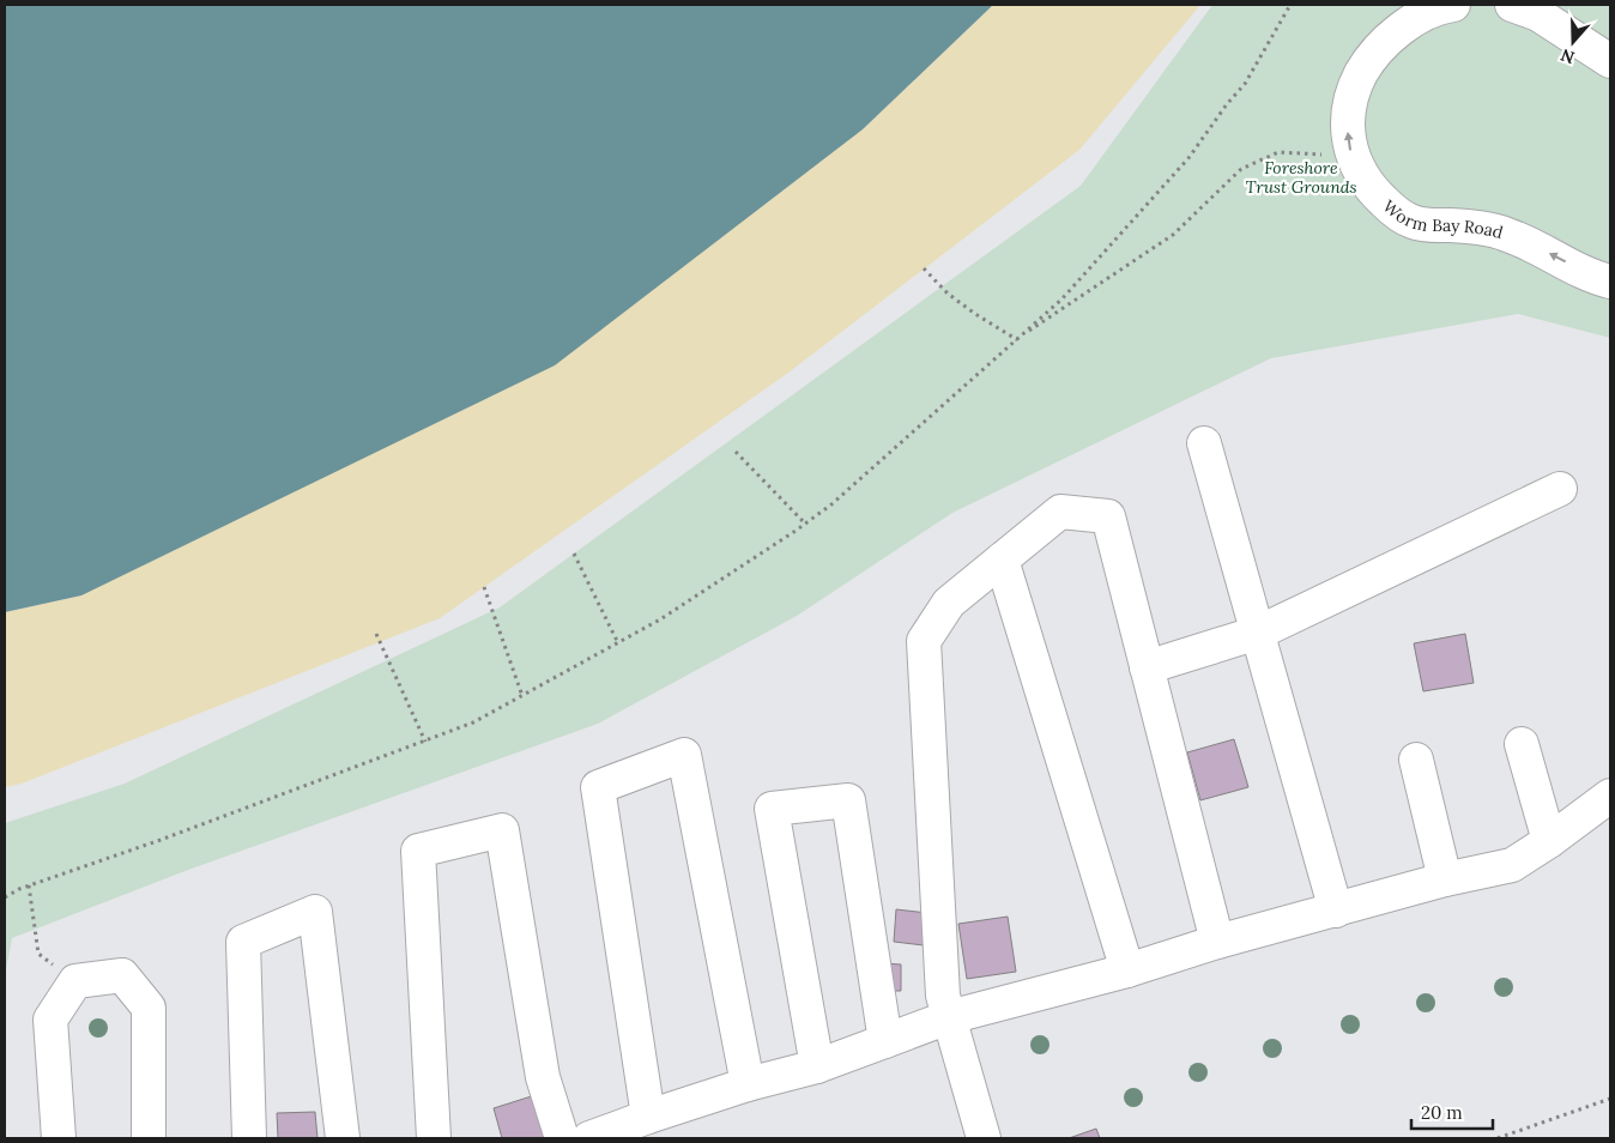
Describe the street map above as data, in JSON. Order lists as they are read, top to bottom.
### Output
{
  "streets": {
    "street": ["Worm Bay Road"]
  },
  "parks": ["Foreshore Trust Grounds"],
  "scale_bar": "20 m",
  "north": "bottom"
}
